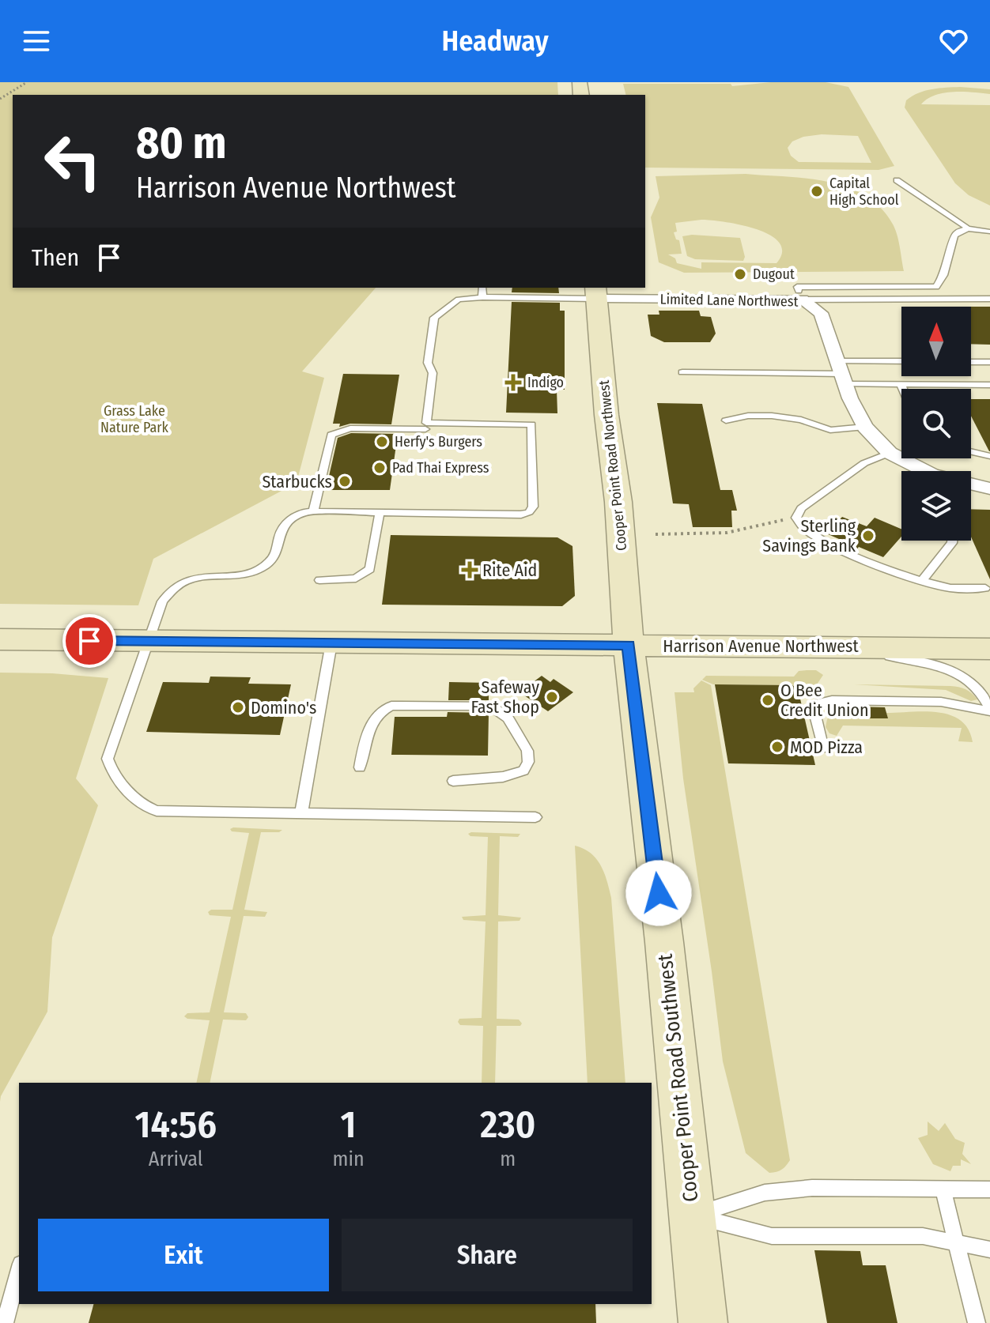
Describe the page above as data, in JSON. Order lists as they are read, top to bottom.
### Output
{
  "streets": {
    "main road": ["Cooper Point Road Northwest", "Harrison Avenue Northwest", "Cooper Point Road Southwest"],
    "street": ["Limited Lane Northwest"]
  },
  "crossings": [
    ["Limited Lane Northwest", "Cooper Point Road Northwest"],
    ["Cooper Point Road Northwest", "Harrison Avenue Northwest"],
    ["Cooper Point Road Northwest", "Cooper Point Road Southwest"],
    ["Harrison Avenue Northwest", "Cooper Point Road Southwest"]
  ],
  "parks": ["Grass Lake Nature Park"],
  "places": {
    "other": [
      "Capital High School",
      "Dugout",
      "Herfy's Burgers",
      "Pad Thai Express",
      "Starbucks",
      "Sterling Savings Bank",
      "Safeway Fast Shop",
      "O Bee Credit Union",
      "Domino's",
      "MOD Pizza"
    ],
    "health": ["Indigo", "Rite Aid"]
  },
  "north": "top",
  "page": {
    "header": "Headway",
    "turn": ["80 m", "Harrison Avenue Northwest"],
    "then": "Then",
    "eta": [
      "14:56",
      "Arrival",
      "1",
      "min",
      "230",
      "m"
    ],
    "buttons": ["Exit", "Share"]
  }
}
